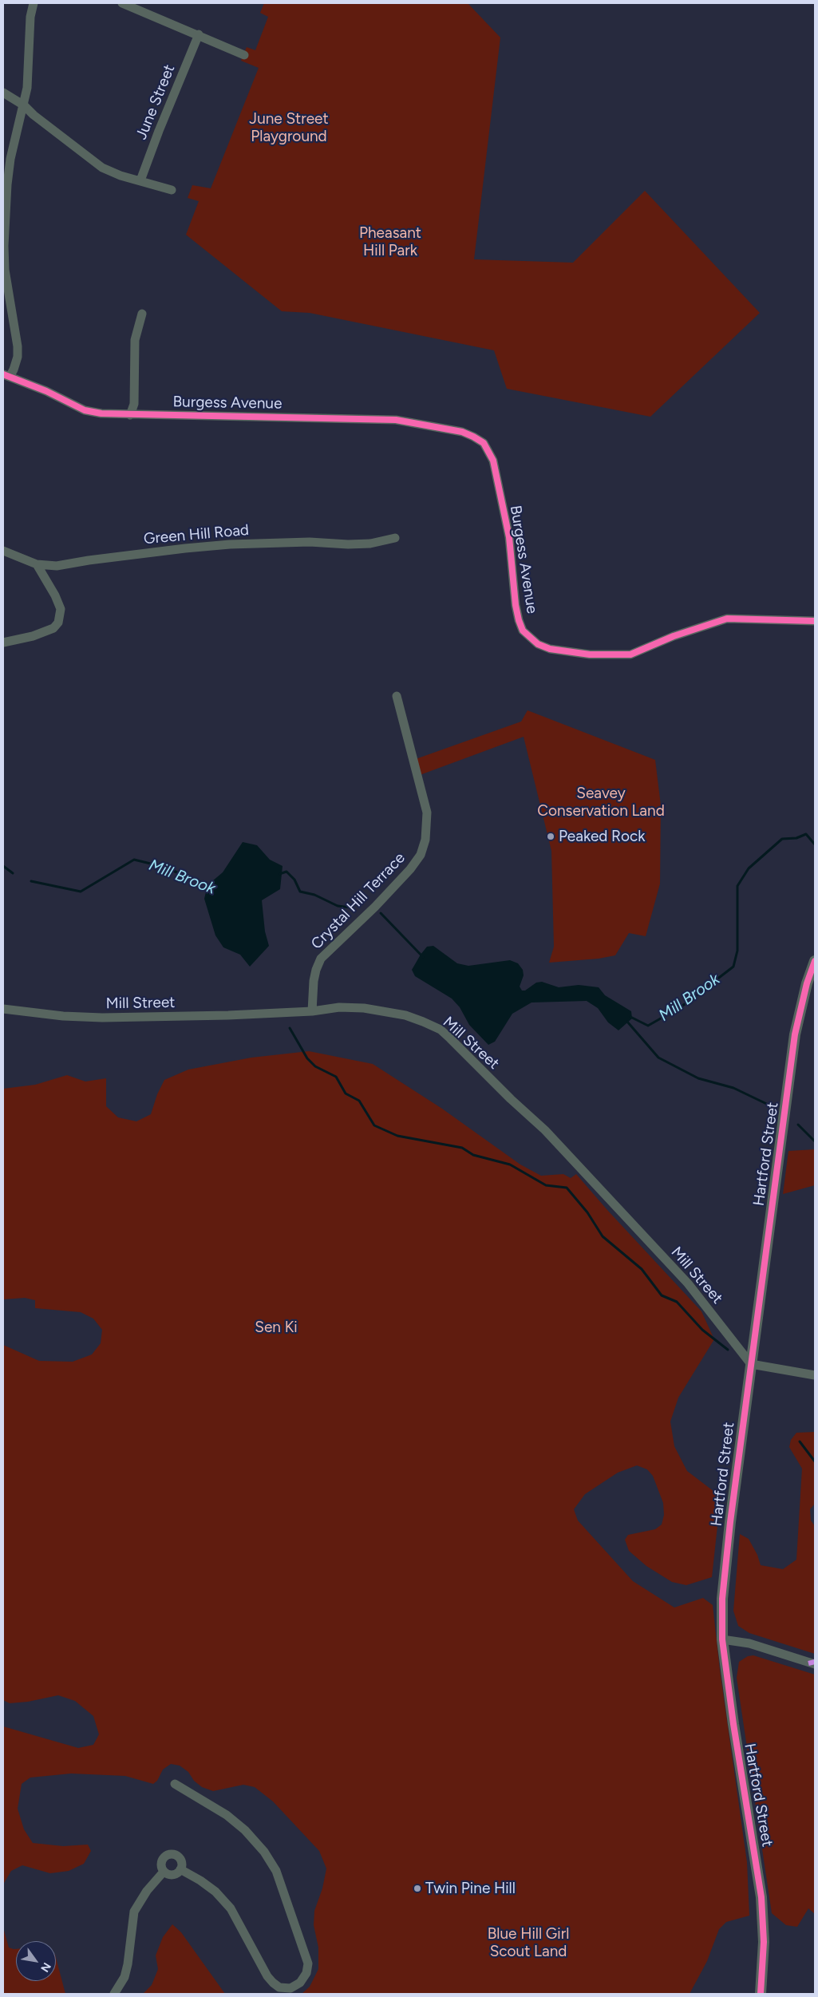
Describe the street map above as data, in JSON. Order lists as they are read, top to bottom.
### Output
{
  "streets": {
    "street": [
      "June Street",
      "Burgess Avenue",
      "Green Hill Road",
      "Crystal Hill Terrace",
      "Mill Street",
      "Hartford Street"
    ]
  },
  "crossings": [
    ["Crystal Hill Terrace", "Mill Street"],
    ["Mill Street", "Hartford Street"]
  ],
  "water": ["Mill Brook"],
  "parks": [
    "June Street Playground",
    "Pheasant Hill Park",
    "Seavey Conservation Land",
    "Sen Ki",
    "Blue Hill Girl Scout Land"
  ],
  "places": ["Peaked Rock", "Twin Pine Hill"],
  "north": "bottom right"
}
